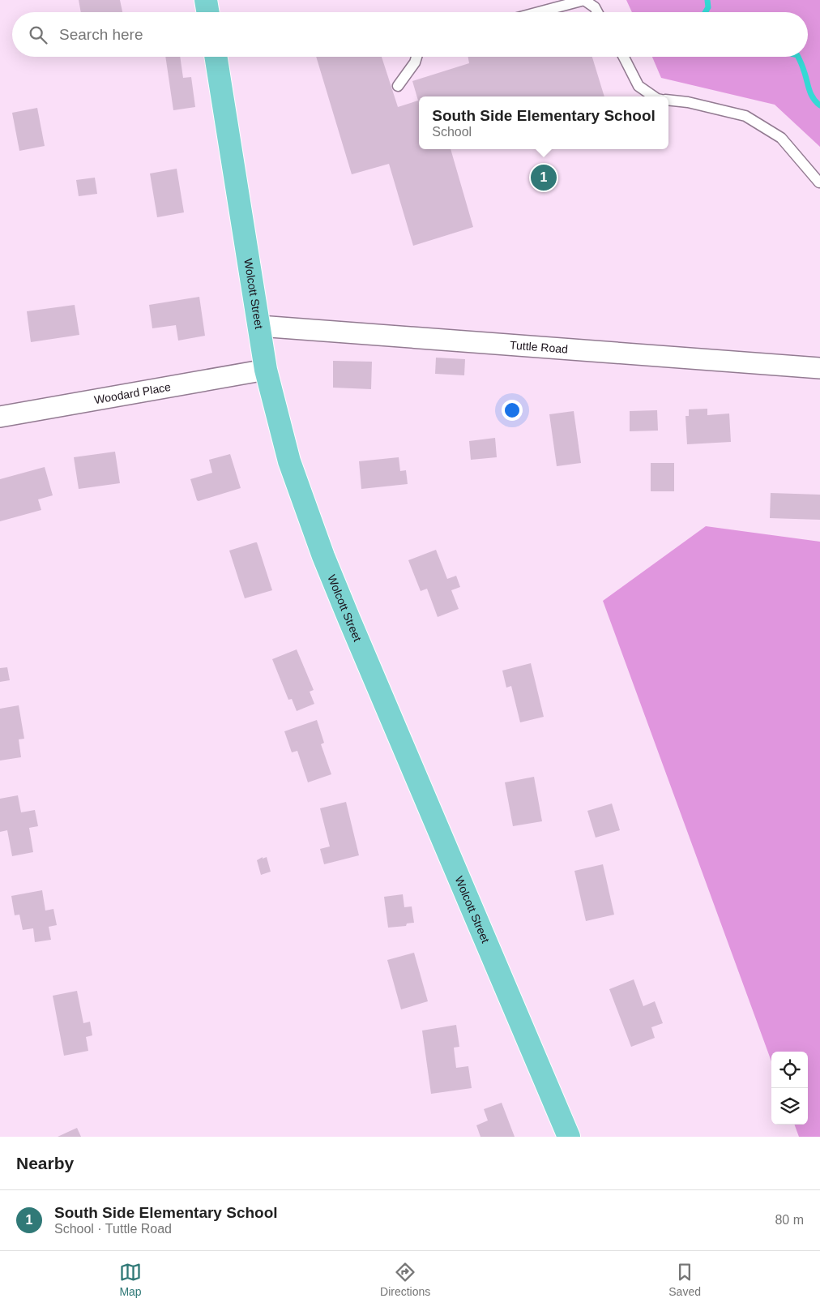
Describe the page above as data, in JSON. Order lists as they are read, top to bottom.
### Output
{
  "streets": {
    "main road": ["Wolcott Street"],
    "street": ["Tuttle Road", "Woodard Place"]
  },
  "crossings": [
    ["Wolcott Street", "Tuttle Road"],
    ["Wolcott Street", "Woodard Place"]
  ],
  "page": {
    "search": "Search here",
    "popup": ["South Side Elementary School", "School"],
    "pins": "1",
    "heading": "Nearby",
    "list": [
      {
        "mark": "1",
        "name": "South Side Elementary School",
        "note": "School · Tuttle Road",
        "value": "80 m"
      }
    ],
    "nav": ["Map", "Directions", "Saved"]
  }
}
